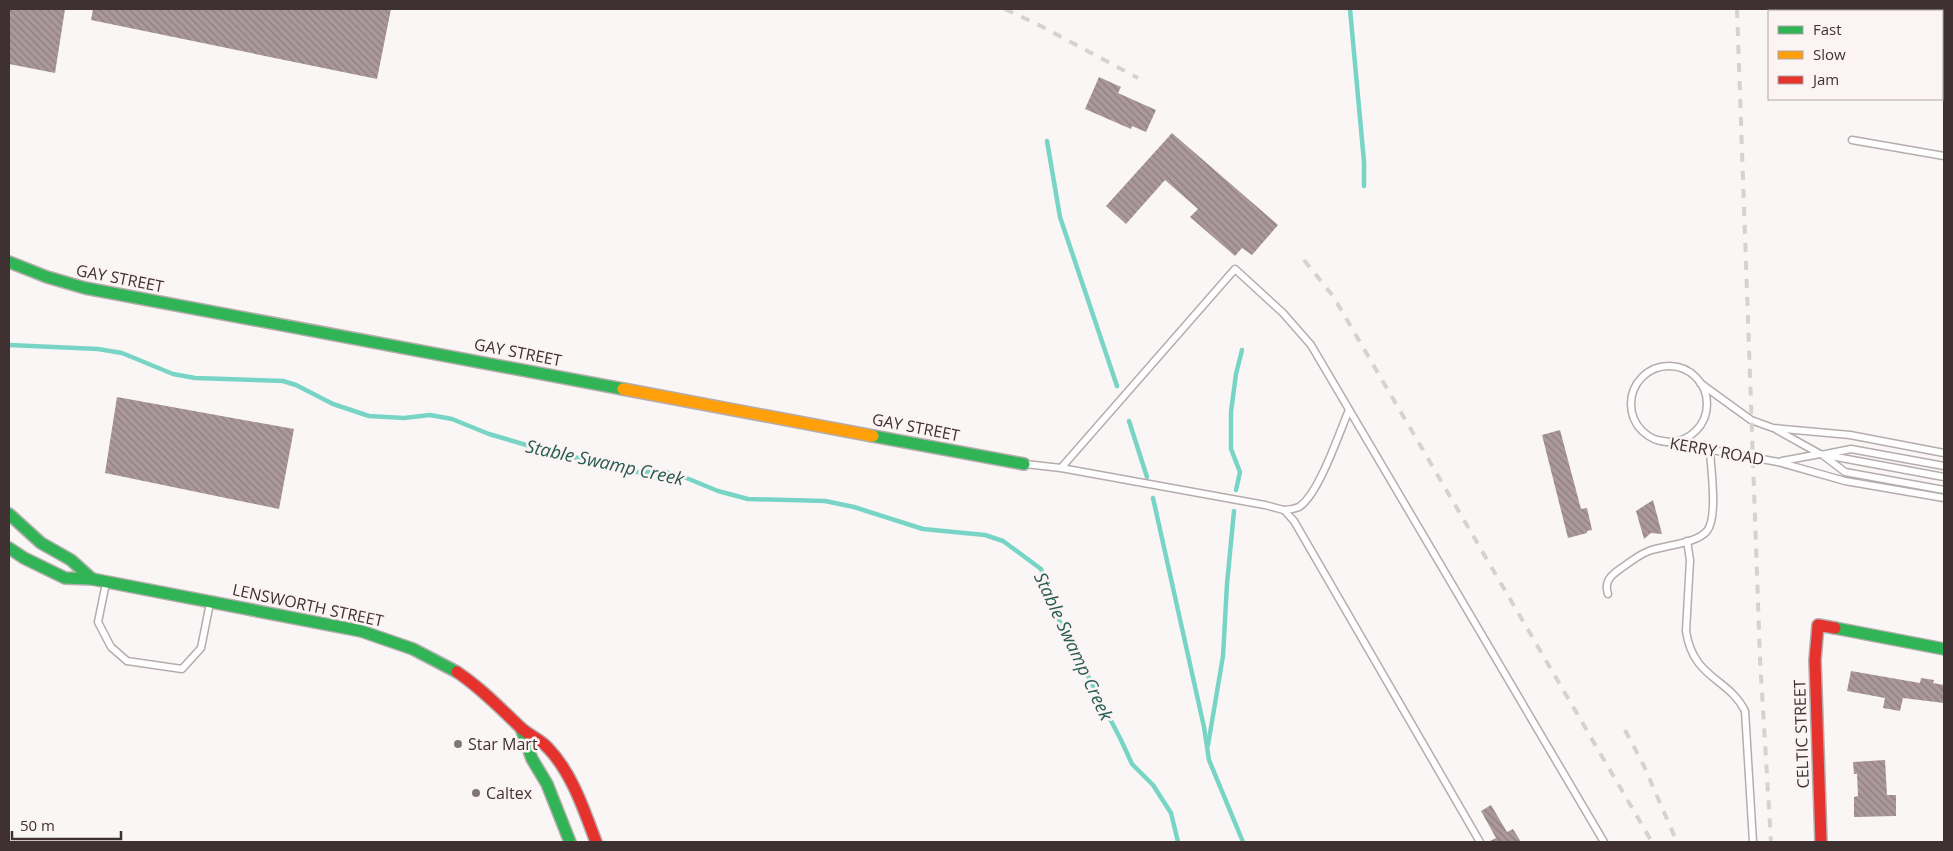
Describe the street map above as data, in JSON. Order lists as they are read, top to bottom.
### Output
{
  "streets": {
    "street": ["GAY STREET", "LENSWORTH STREET", "CELTIC STREET"],
    "lane": ["KERRY ROAD"]
  },
  "water": ["Stable Swamp Creek"],
  "places": ["Star Mart", "Caltex"],
  "legend": ["Fast", "Slow", "Jam"],
  "scale_bar": "50 m"
}
